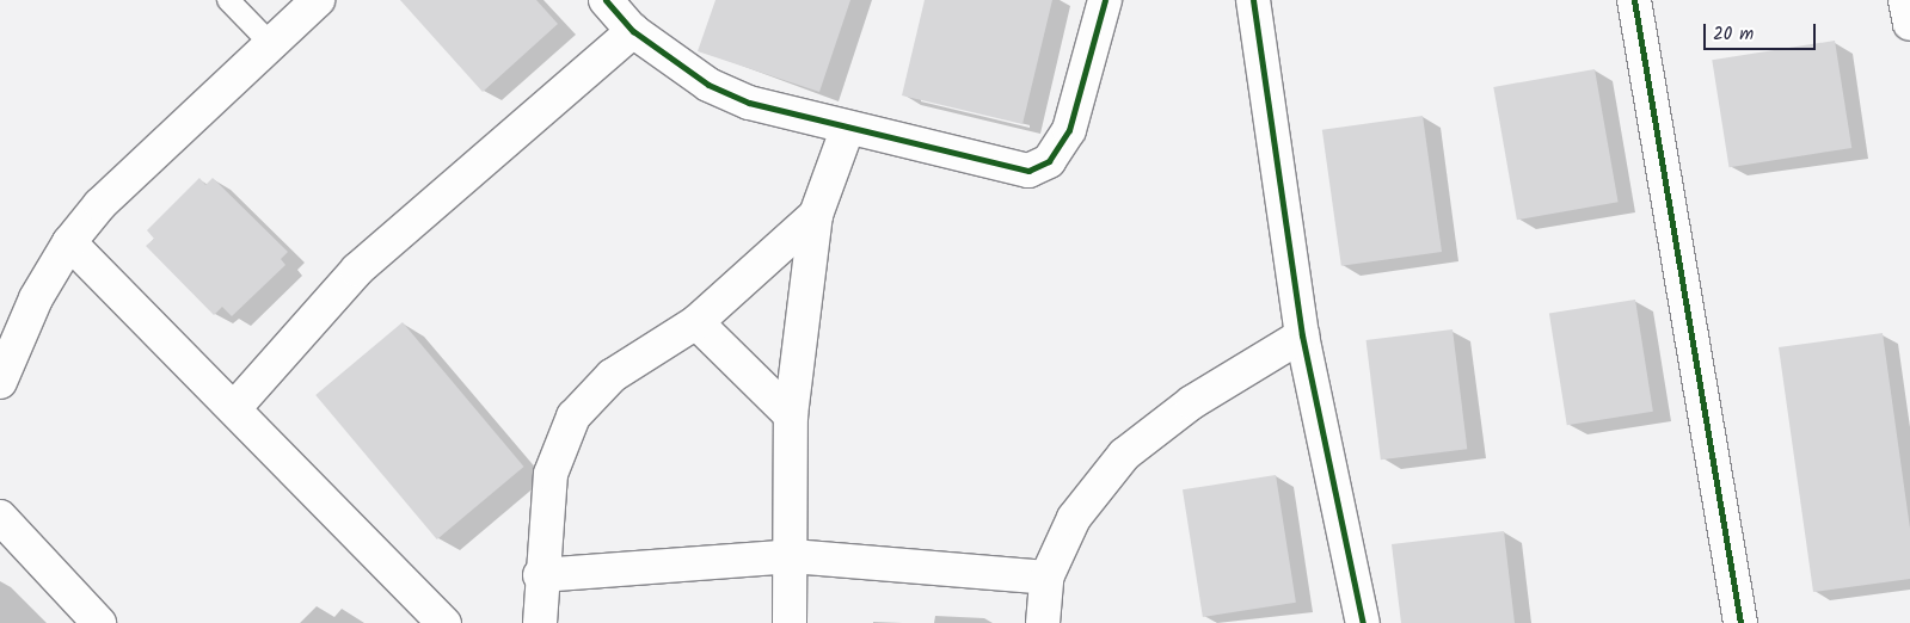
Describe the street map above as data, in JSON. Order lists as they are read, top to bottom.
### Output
{
  "scale_bar": "20 m"
}
